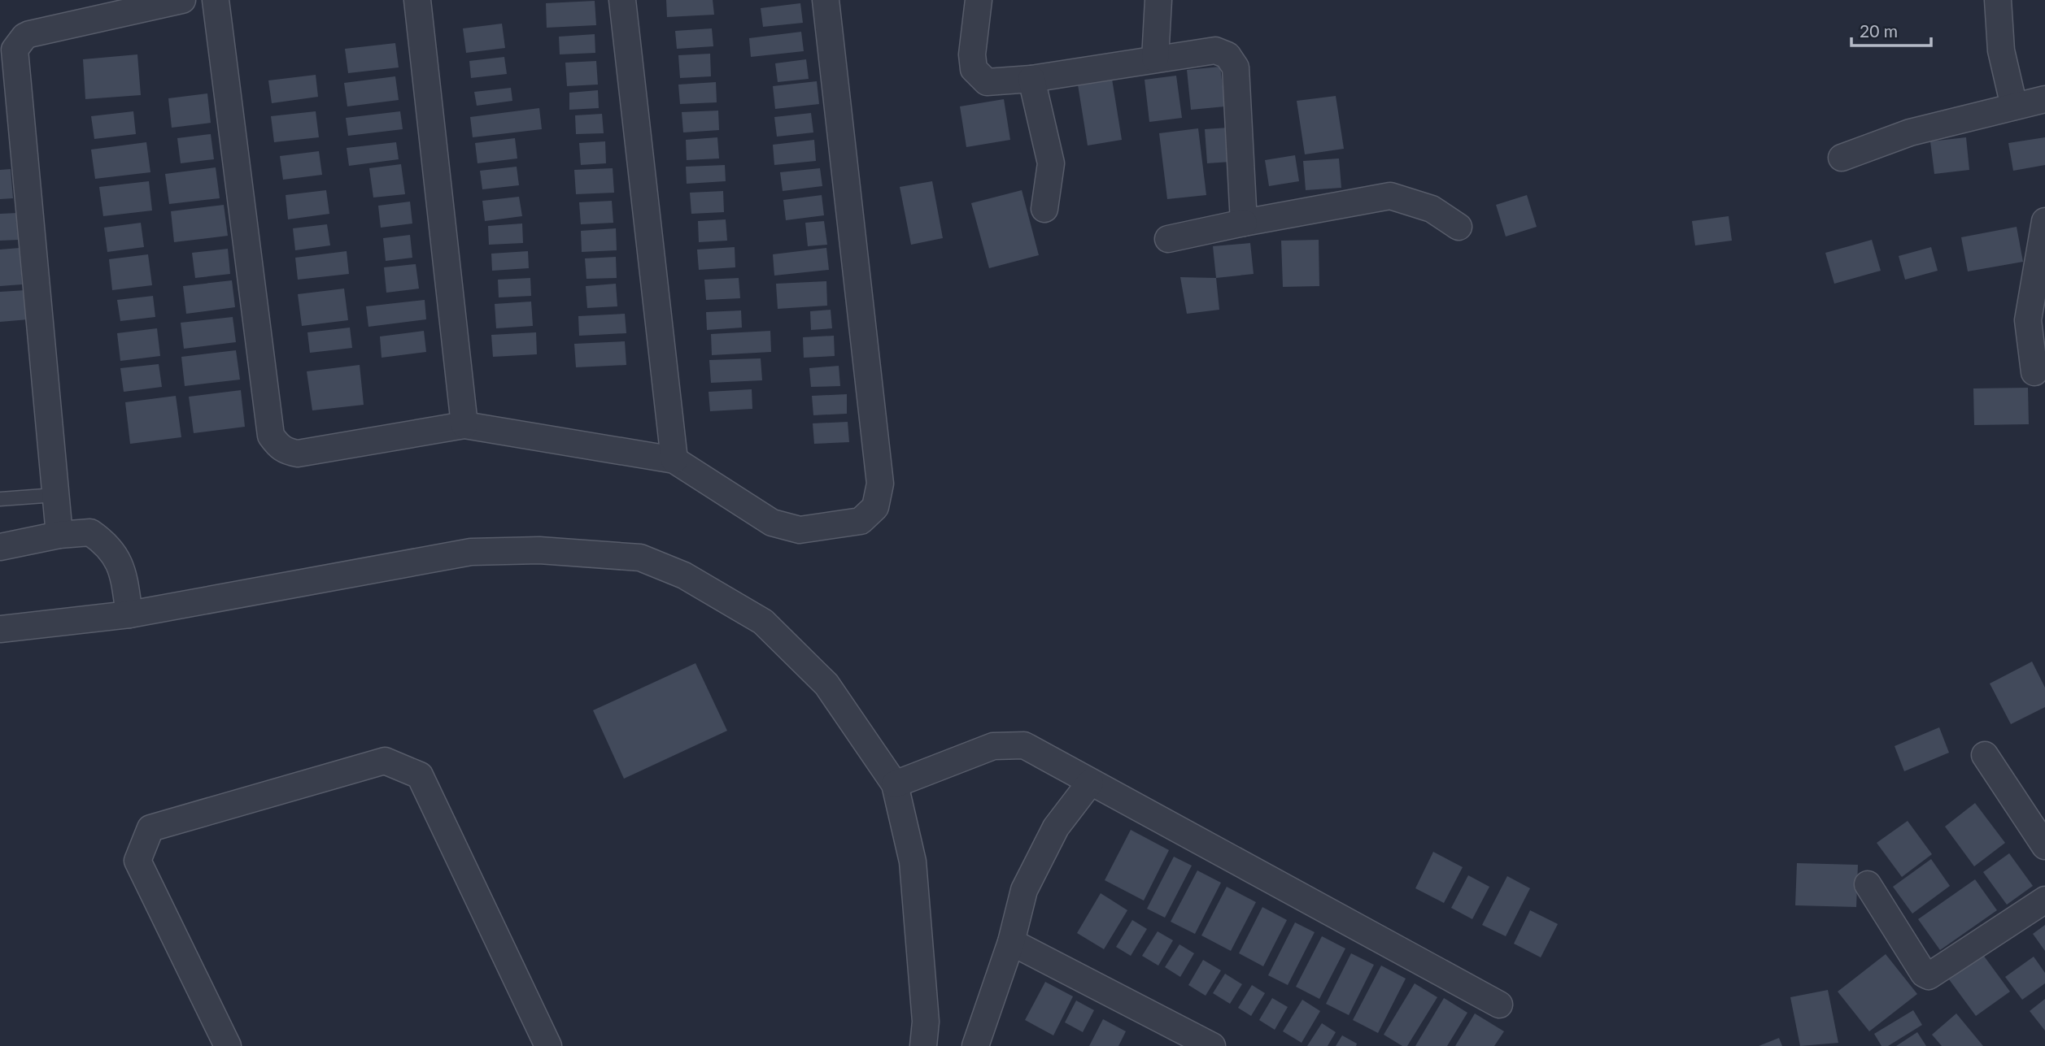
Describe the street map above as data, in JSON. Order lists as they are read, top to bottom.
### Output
{
  "scale_bar": "20 m"
}
